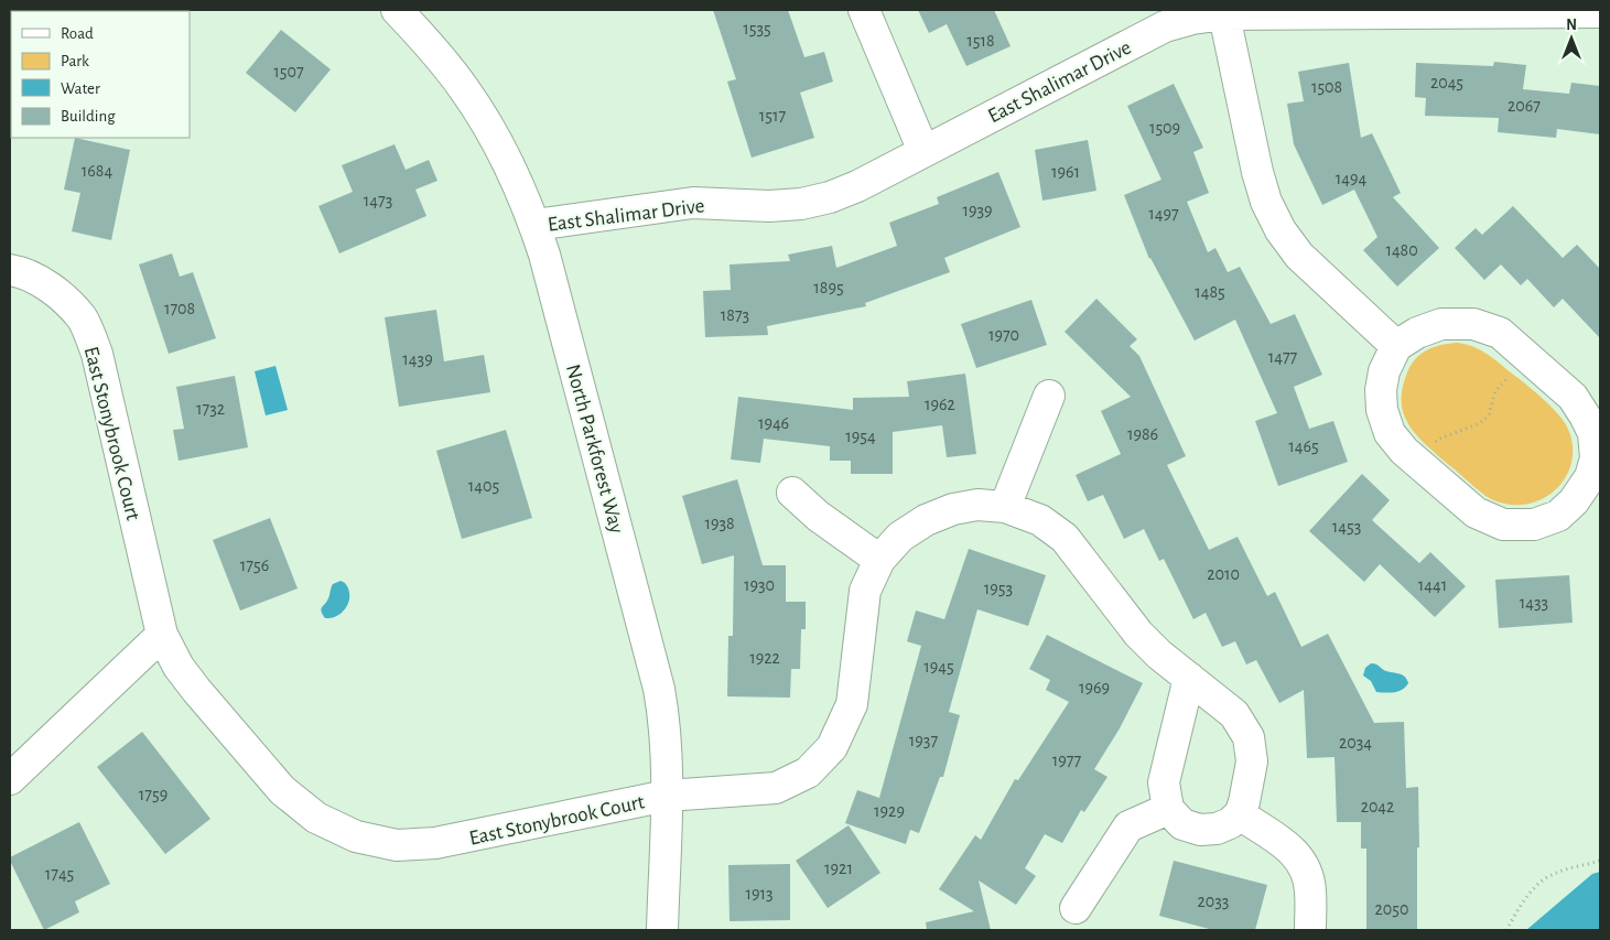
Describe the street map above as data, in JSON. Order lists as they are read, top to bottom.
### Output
{
  "streets": {
    "street": ["East Shalimar Drive", "East Stonybrook Court", "North Parkforest Way"]
  },
  "crossings": [
    ["East Shalimar Drive", "North Parkforest Way"],
    ["East Stonybrook Court", "North Parkforest Way"]
  ],
  "house_numbers": [
    "1535",
    "1518",
    "1507",
    "2045",
    "1508",
    "2067",
    "1517",
    "1509",
    "1684",
    "1961",
    "1494",
    "1473",
    "1939",
    "1497",
    "1480",
    "1895",
    "1485",
    "1708",
    "1873",
    "1970",
    "1477",
    "1439",
    "1962",
    "1732",
    "1946",
    "1986",
    "1954",
    "1465",
    "1405",
    "1938",
    "1453",
    "1756",
    "2010",
    "1930",
    "1441",
    "1953",
    "1433",
    "1922",
    "1945",
    "1969",
    "1937",
    "2034",
    "1977",
    "1759",
    "2042",
    "1929",
    "1921",
    "1745",
    "1913",
    "2033",
    "2050"
  ],
  "legend": [
    "Road",
    "Park",
    "Water",
    "Building"
  ],
  "north": "top"
}
